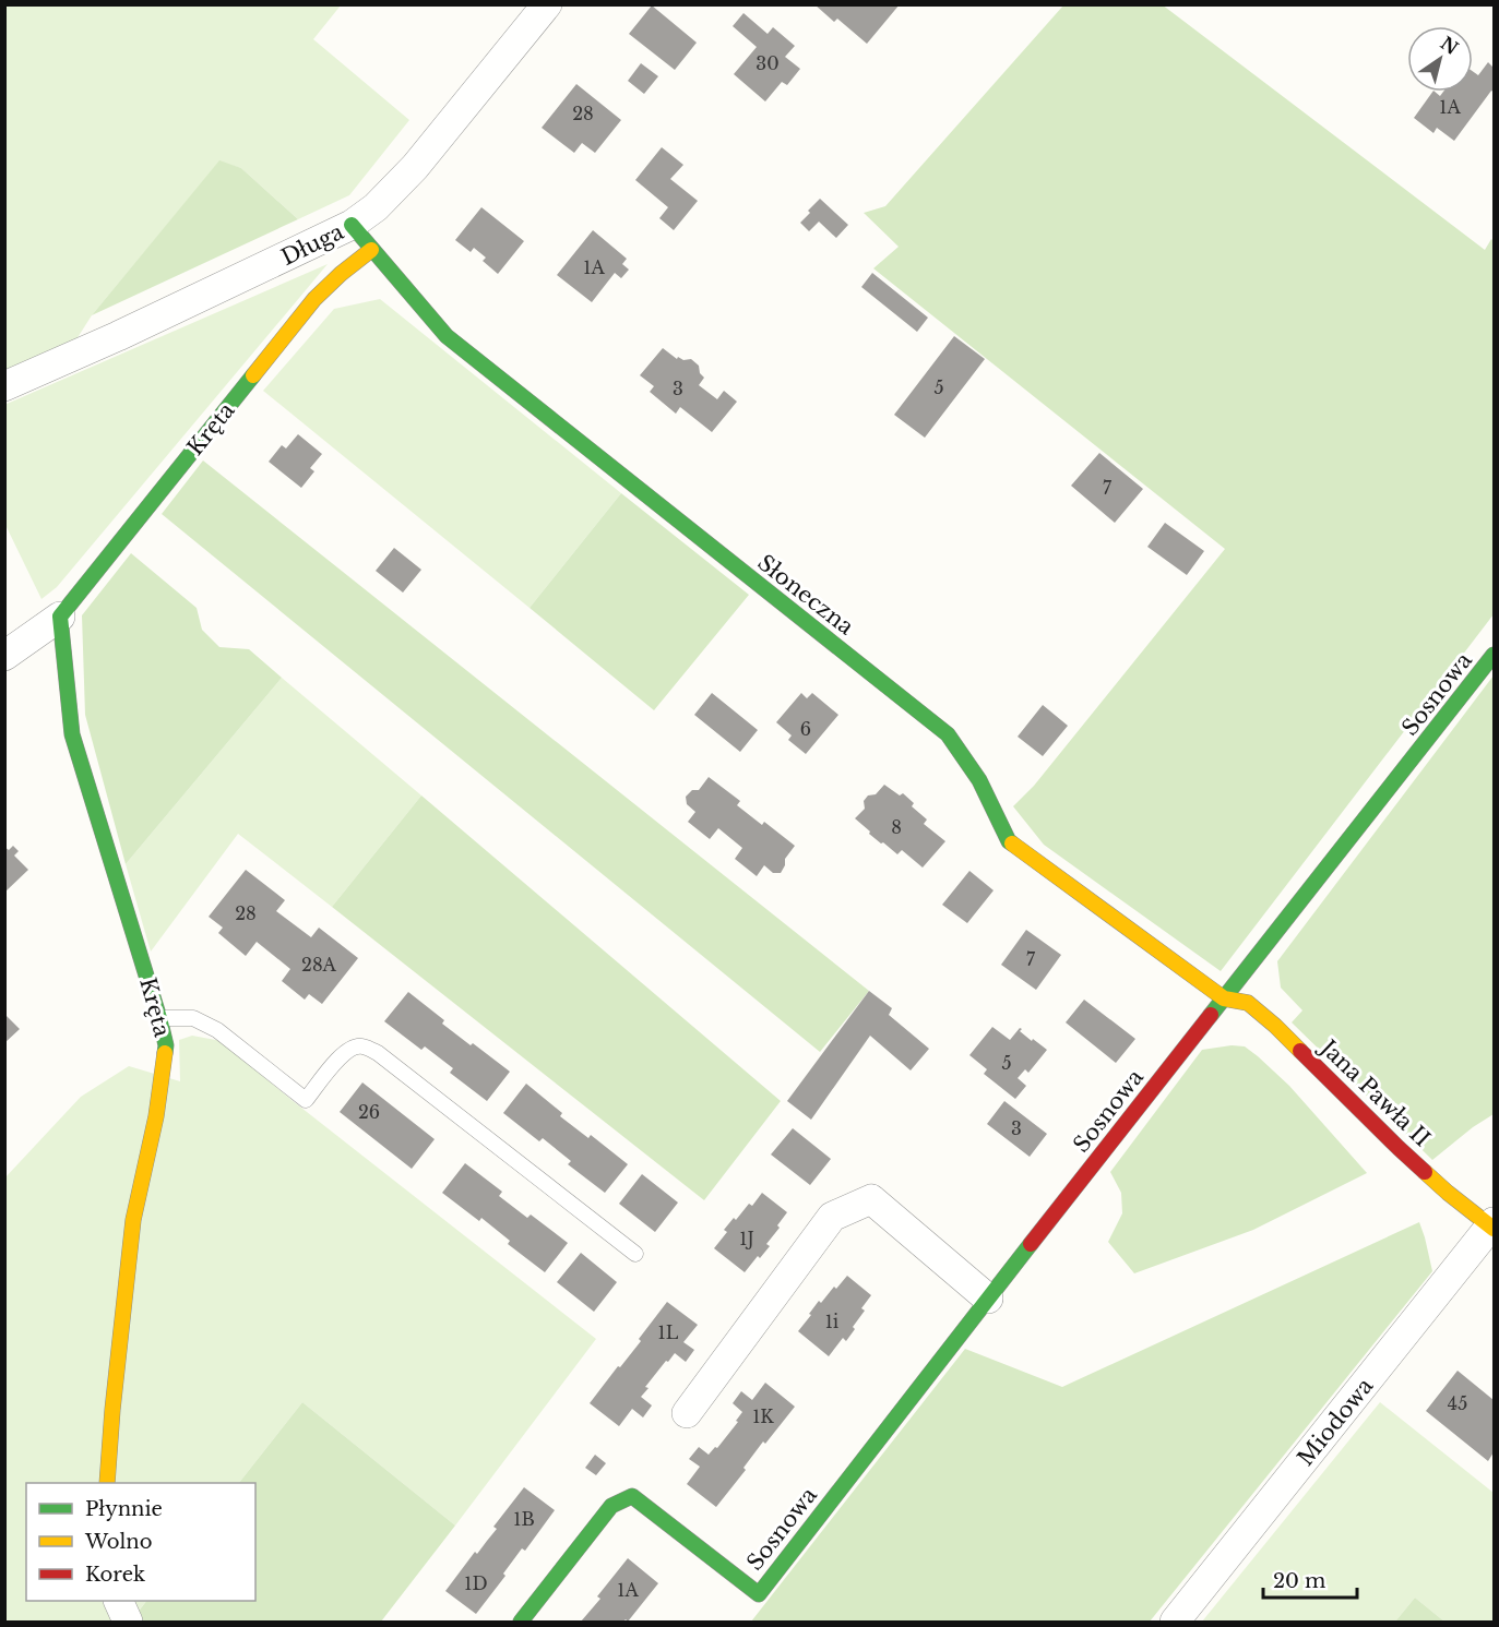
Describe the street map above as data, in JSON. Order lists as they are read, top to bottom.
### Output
{
  "streets": {
    "street": [
      "Długa",
      "Kręta",
      "Słoneczna",
      "Sosnowa",
      "Jana Pawła II",
      "Miodowa"
    ]
  },
  "crossings": [
    ["Długa", "Słoneczna"],
    ["Kręta", "Słoneczna"],
    ["Słoneczna", "Sosnowa"],
    ["Słoneczna", "Jana Pawła II"],
    ["Sosnowa", "Jana Pawła II"],
    ["Jana Pawła II", "Miodowa"]
  ],
  "house_numbers": [
    "30",
    "1A",
    "28",
    "1A",
    "5",
    "3",
    "7",
    "6",
    "8",
    "28",
    "7",
    "28A",
    "5",
    "26",
    "3",
    "1J",
    "1i",
    "1L",
    "45",
    "1K",
    "1B",
    "1D",
    "1A"
  ],
  "legend": ["Płynnie", "Wolno", "Korek"],
  "scale_bar": "20 m",
  "north": "top right"
}
